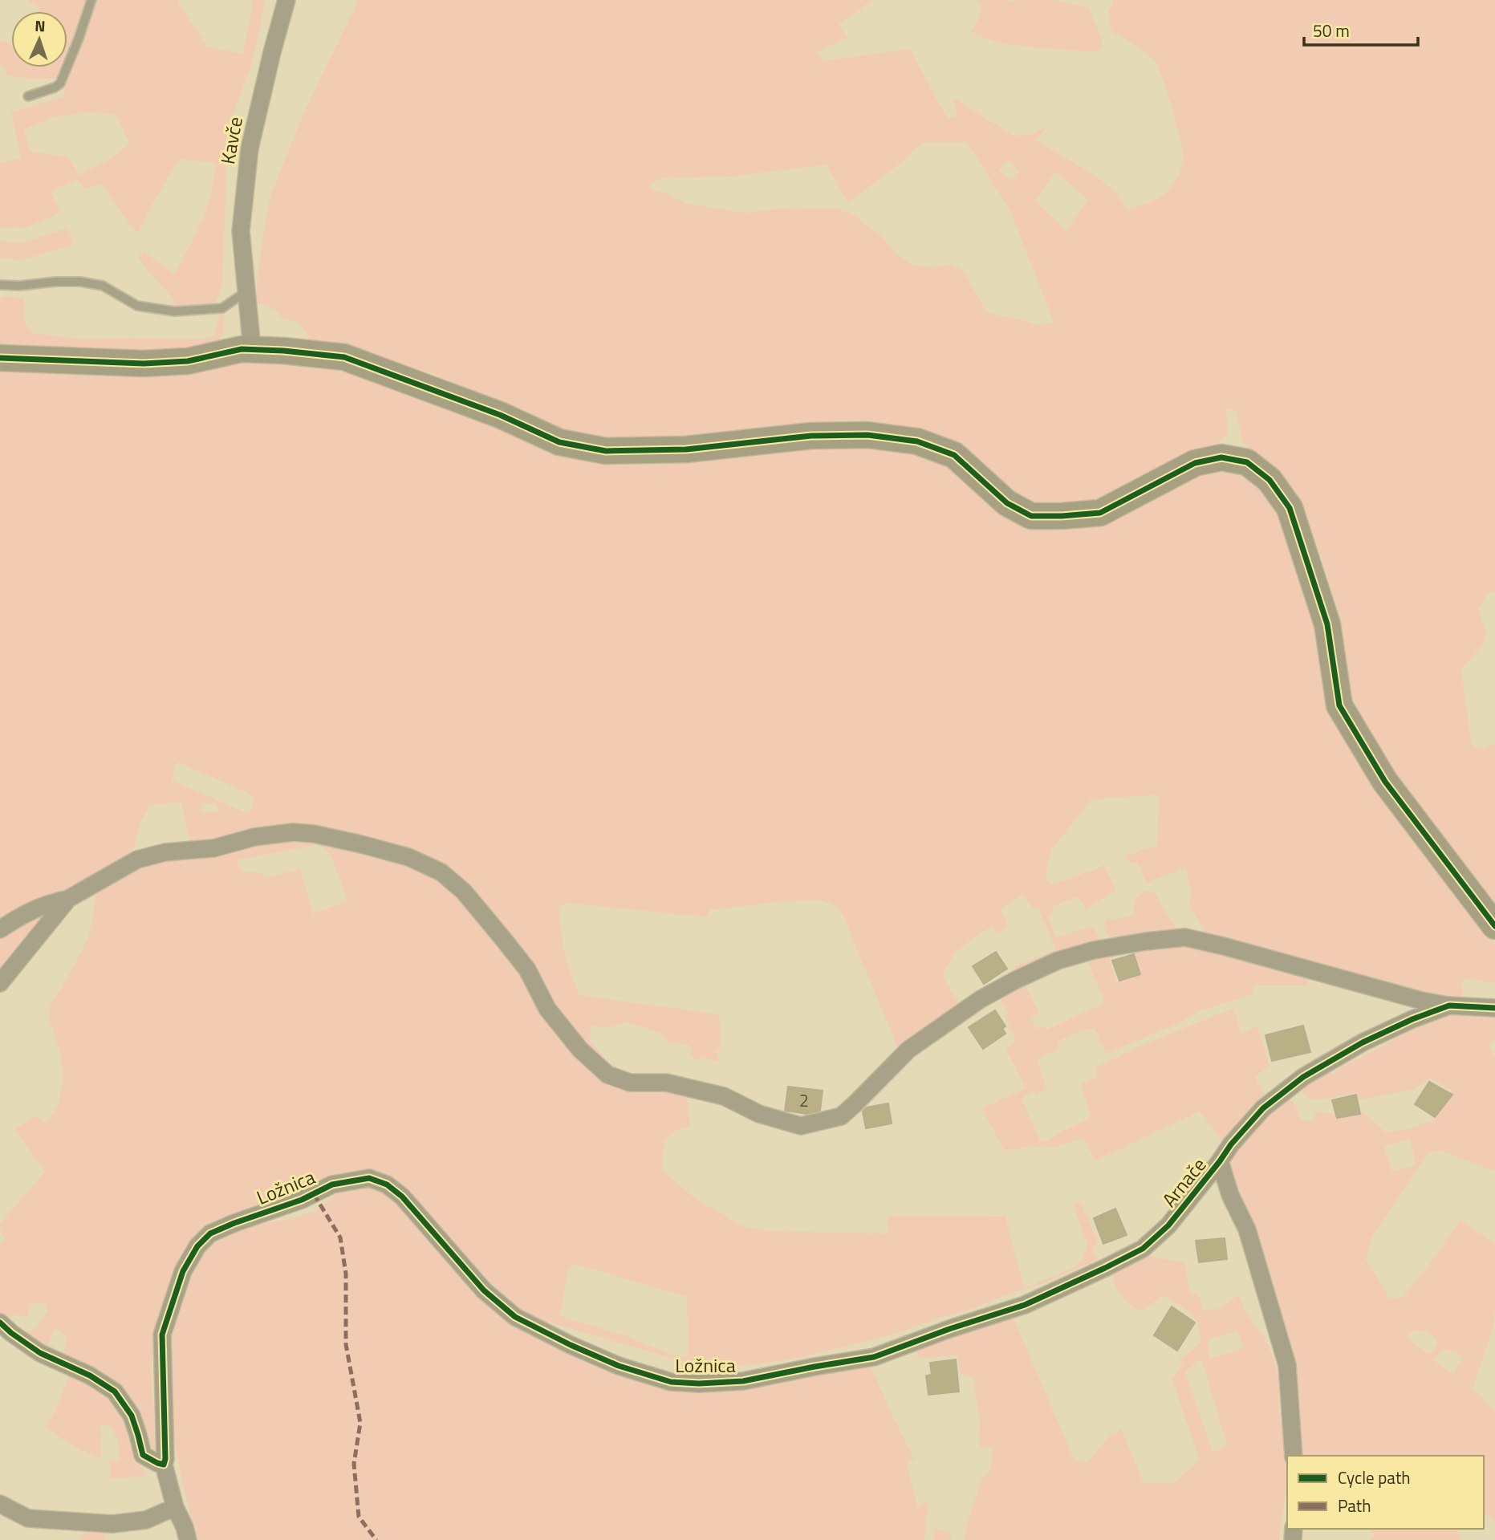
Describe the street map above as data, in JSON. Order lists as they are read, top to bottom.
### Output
{
  "streets": {
    "street": ["Kavče", "Arnače", "Ložnica"]
  },
  "crossings": [
    ["Arnače", "Ložnica"]
  ],
  "house_numbers": ["2"],
  "legend": ["Cycle path", "Path"],
  "scale_bar": "50 m",
  "north": "top"
}
